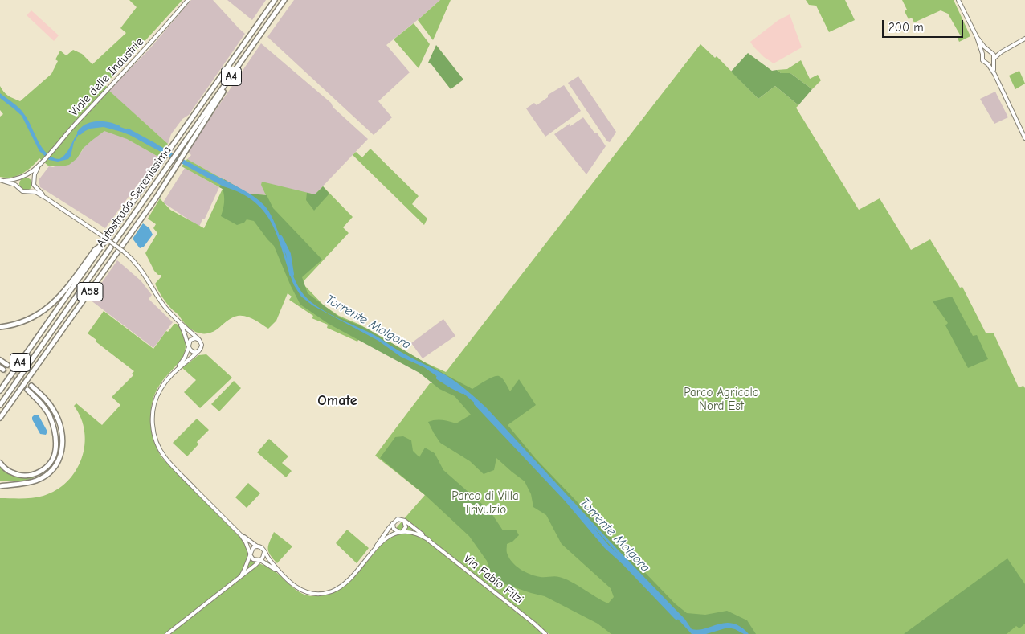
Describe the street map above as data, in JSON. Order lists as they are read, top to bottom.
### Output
{
  "streets": {
    "highway": ["A4", "Autostrada Serenissima", "A58"],
    "street": ["Viale delle Industrie", "Via Fabio Filzi"]
  },
  "crossings": [
    ["Autostrada Serenissima", "A58"]
  ],
  "districts": ["Omate"],
  "water": ["Torrente Molgora"],
  "parks": ["Parco Agricolo Nord Est", "Parco di Villa Trivulzio"],
  "scale_bar": "200 m"
}
